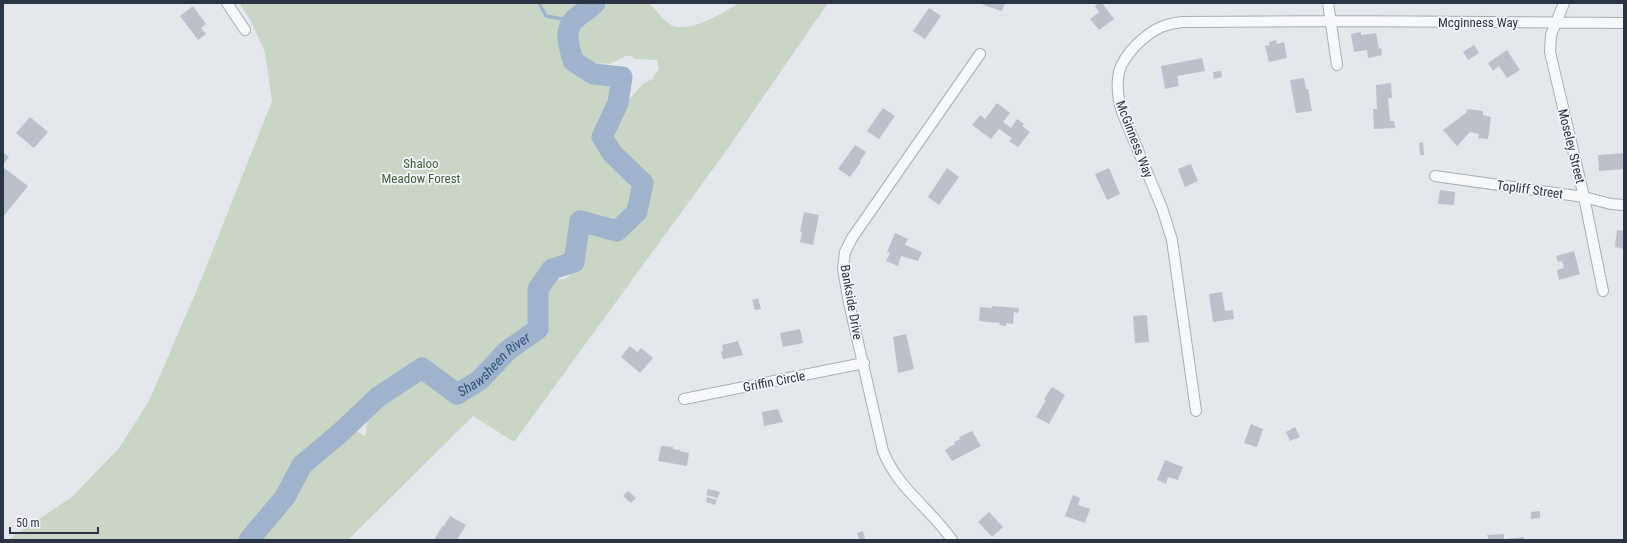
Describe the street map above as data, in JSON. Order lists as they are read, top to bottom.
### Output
{
  "streets": {
    "street": [
      "Mcginness Way",
      "McGinness Way",
      "Moseley Street",
      "Topliff Street",
      "Bankside Drive",
      "Griffin Circle"
    ]
  },
  "crossings": [
    ["Mcginness Way", "McGinness Way"],
    ["Mcginness Way", "Moseley Street"],
    ["Moseley Street", "Topliff Street"],
    ["Bankside Drive", "Griffin Circle"]
  ],
  "water": ["Shawsheen River"],
  "parks": ["Shaloo Meadow Forest"],
  "scale_bar": "50 m"
}
